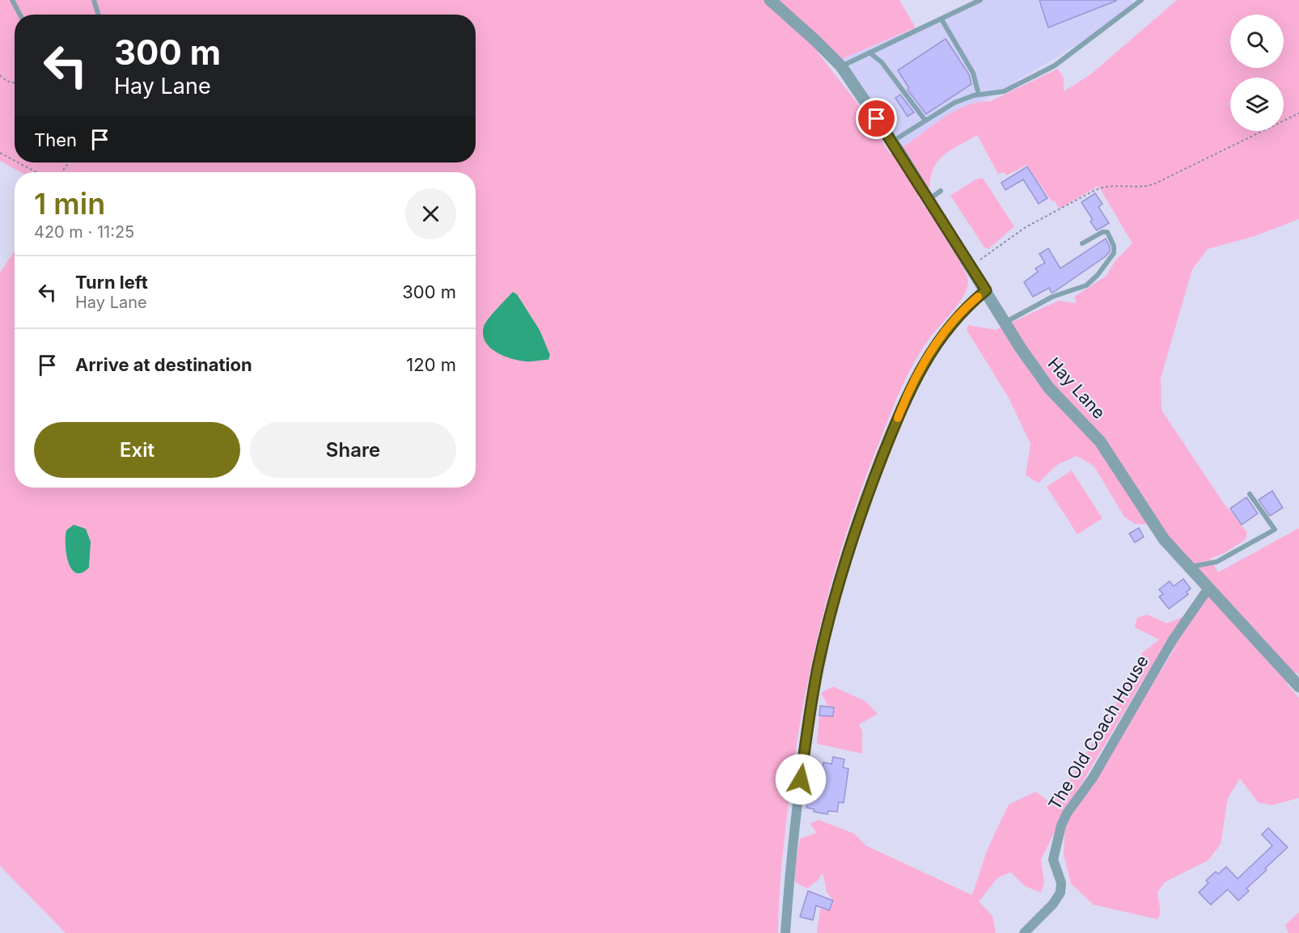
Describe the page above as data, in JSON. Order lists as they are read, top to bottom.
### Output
{
  "streets": {
    "street": ["Hay Lane", "The Old Coach House"]
  },
  "crossings": [
    ["Hay Lane", "The Old Coach House"]
  ],
  "page": {
    "turn": ["300 m", "Hay Lane"],
    "then": "Then",
    "heading": ["1 min", "420 m · 11:25"],
    "list": [
      {
        "name": "Turn left",
        "note": "Hay Lane",
        "value": "300 m"
      },
      {
        "name": "Arrive at destination",
        "value": "120 m"
      }
    ],
    "buttons": ["Exit", "Share"]
  }
}
